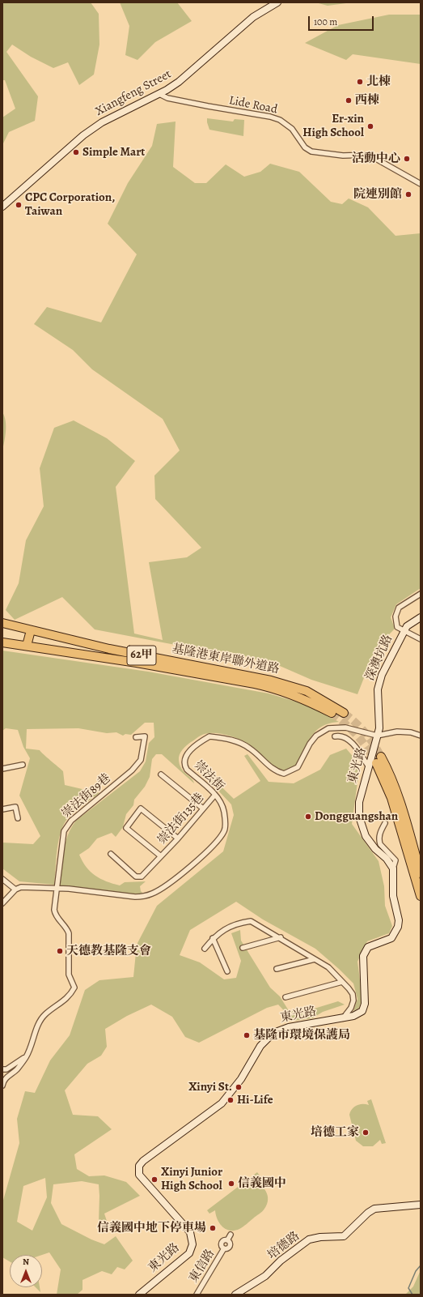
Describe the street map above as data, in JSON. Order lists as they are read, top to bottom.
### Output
{
  "streets": {
    "highway": ["62甲", "基隆港東岸聯外道路"],
    "street": [
      "Xiangfeng Street",
      "Lide Road",
      "深澳坑路",
      "東光路",
      "崇法街",
      "崇法街89巷",
      "崇法街135巷",
      "培德路",
      "東信路"
    ]
  },
  "crossings": [
    ["Xiangfeng Street", "Lide Road"],
    ["深澳坑路", "東光路"],
    ["深澳坑路", "崇法街"],
    ["東光路", "崇法街"],
    ["崇法街", "崇法街89巷"],
    ["崇法街", "崇法街135巷"]
  ],
  "places": [
    "北棟",
    "西棟",
    "Er-xin High School",
    "Simple Mart",
    "活動中心",
    "院連別館",
    "CPC Corporation, Taiwan",
    "Dongguangshan",
    "天德教基隆支會",
    "基隆市環境保護局",
    "Xinyi St.",
    "Hi-Life",
    "培德工家",
    "Xinyi Junior High School",
    "信義國中",
    "信義國中地下停車場"
  ],
  "scale_bar": "100 m",
  "north": "top"
}
